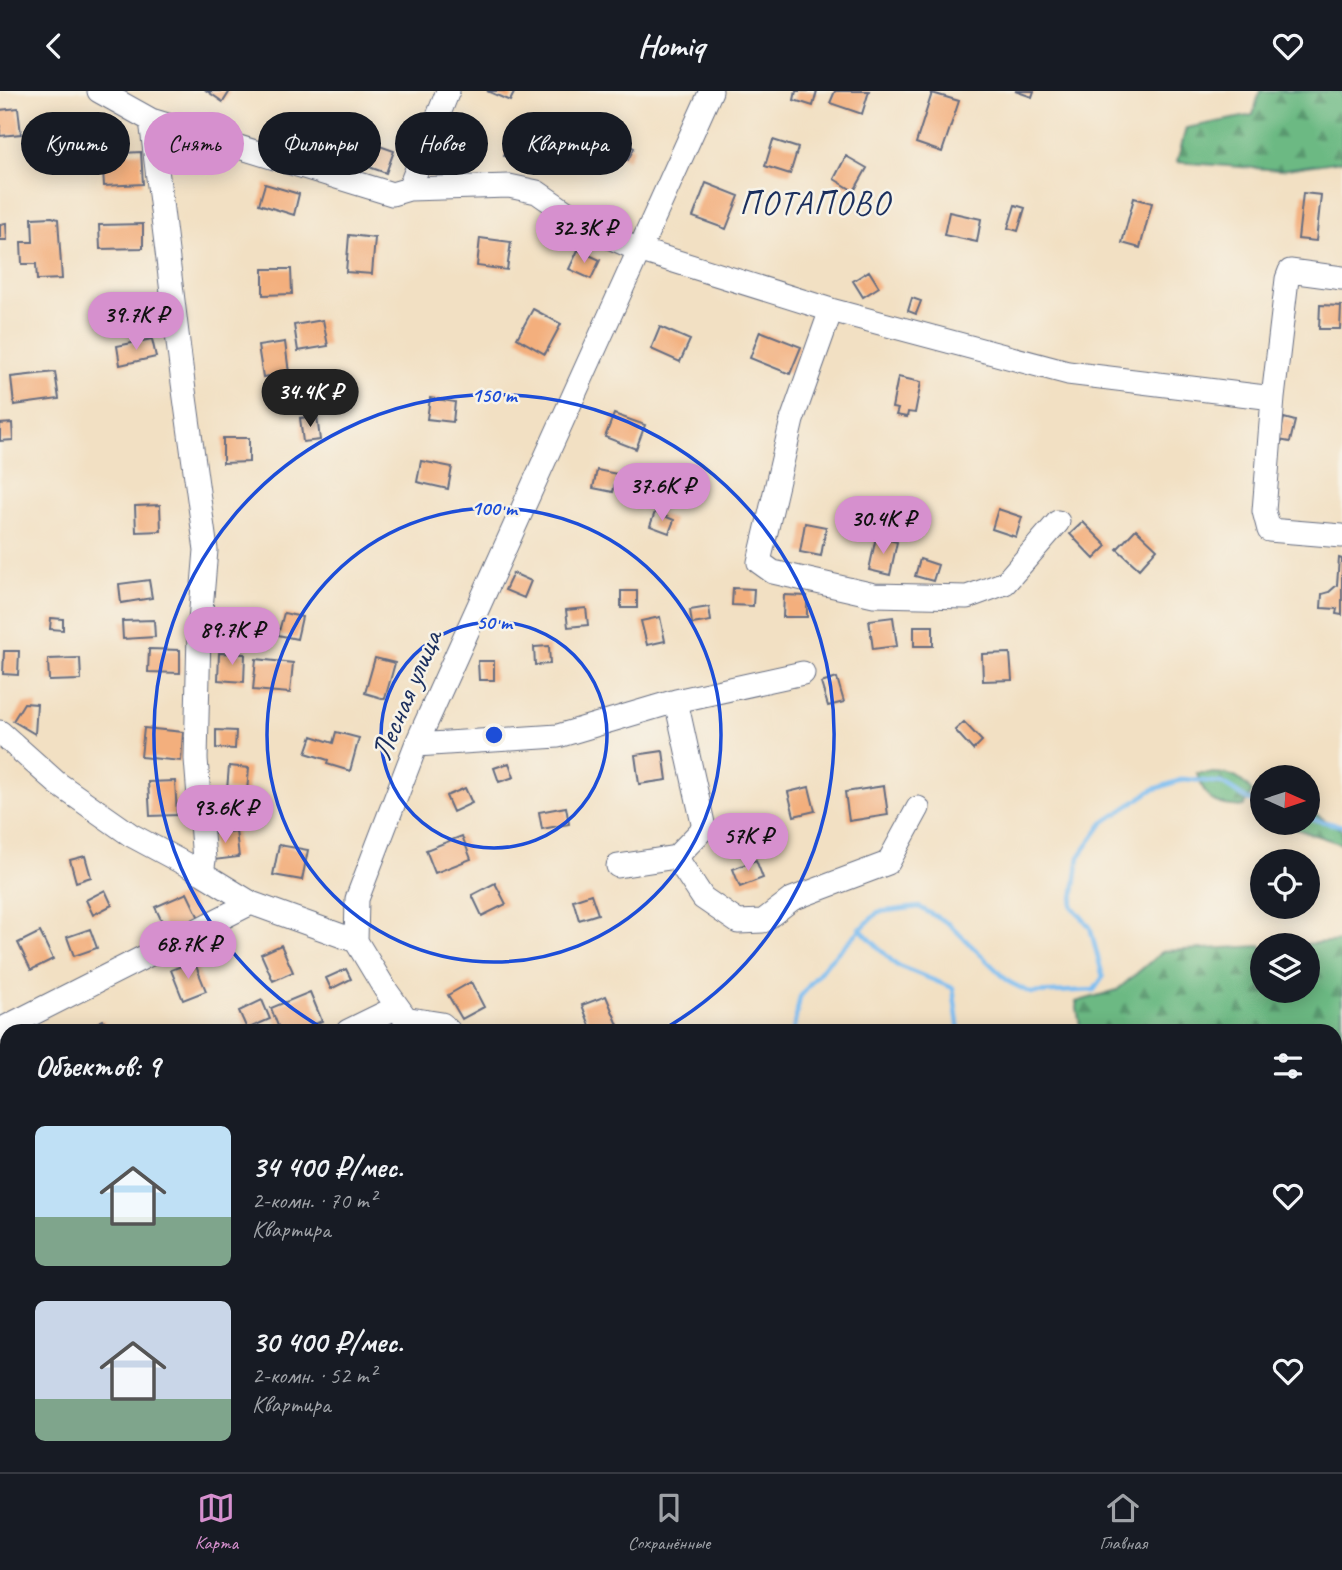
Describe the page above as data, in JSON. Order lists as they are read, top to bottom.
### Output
{
  "streets": {
    "street": ["Лесная улица"]
  },
  "districts": ["ПОТАПОВО"],
  "north": "right",
  "page": {
    "header": "Homiq",
    "chip": [
      "Купить",
      "Снять",
      "Фильтры",
      "Новое",
      "Квартира"
    ],
    "price": [
      "32.3K ₽",
      "39.7K ₽",
      "34.4K ₽",
      "37.6K ₽",
      "30.4K ₽",
      "89.7K ₽",
      "93.6K ₽",
      "57K ₽",
      "68.7K ₽"
    ],
    "heading": "Объектов: 9",
    "list": [
      {
        "name": "34 400 ₽/мес.",
        "note": "2-комн. · 70 m² · Квартира"
      },
      {
        "name": "30 400 ₽/мес.",
        "note": "2-комн. · 52 m² · Квартира"
      }
    ],
    "tabs": ["Карта", "Сохранённые", "Главная"]
  },
  "rings": ["150 m", "100 m", "50 m"]
}
